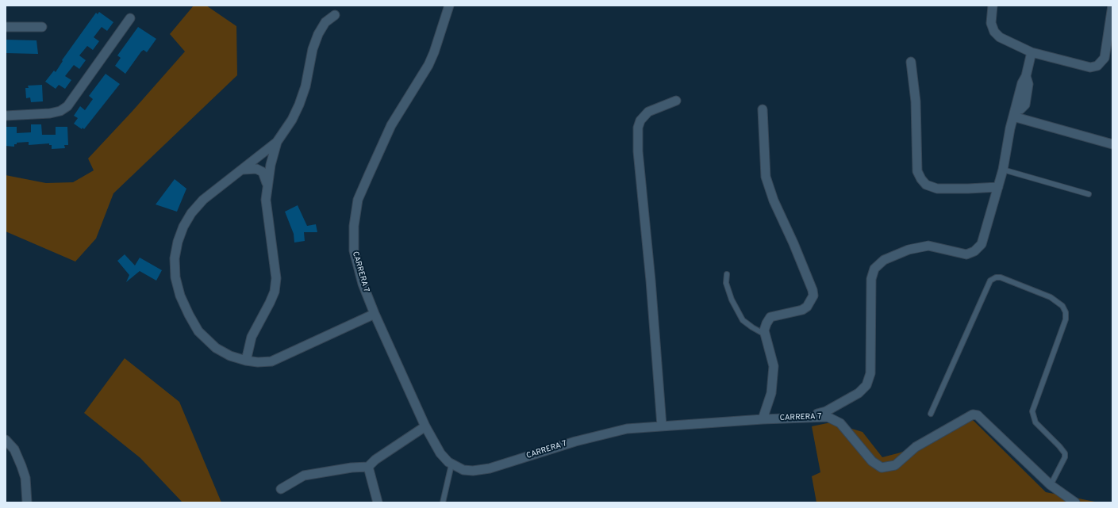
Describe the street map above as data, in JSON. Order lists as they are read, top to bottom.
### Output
{
  "streets": {
    "street": ["CARRERA 7"]
  }
}
